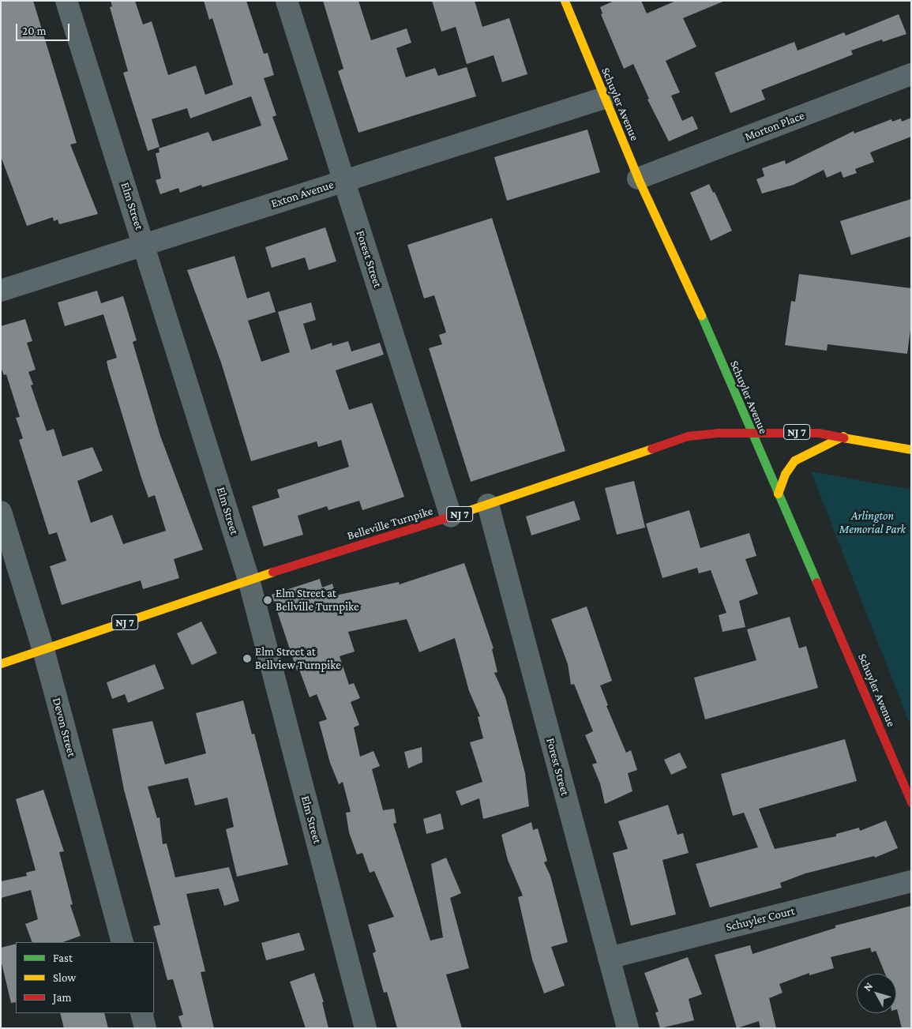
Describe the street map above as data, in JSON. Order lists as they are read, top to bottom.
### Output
{
  "streets": {
    "main road": ["Schuyler Avenue", "NJ 7", "Belleville Turnpike"],
    "street": [
      "Morton Place",
      "Exton Avenue",
      "Elm Street",
      "Forest Street",
      "Devon Street",
      "Schuyler Court"
    ]
  },
  "crossings": [
    ["Schuyler Avenue", "Morton Place"],
    ["Schuyler Avenue", "Exton Avenue"],
    ["Schuyler Avenue", "Belleville Turnpike"],
    ["Exton Avenue", "Elm Street"],
    ["Exton Avenue", "Forest Street"],
    ["Elm Street", "Belleville Turnpike"],
    ["Forest Street", "Belleville Turnpike"],
    ["Forest Street", "Schuyler Court"],
    ["Belleville Turnpike", "Devon Street"]
  ],
  "parks": ["Arlington Memorial Park"],
  "places": ["Elm Street at Bellville Turnpike", "Elm Street at Bellview Turnpike"],
  "legend": ["Fast", "Slow", "Jam"],
  "scale_bar": "20 m",
  "north": "top left"
}
